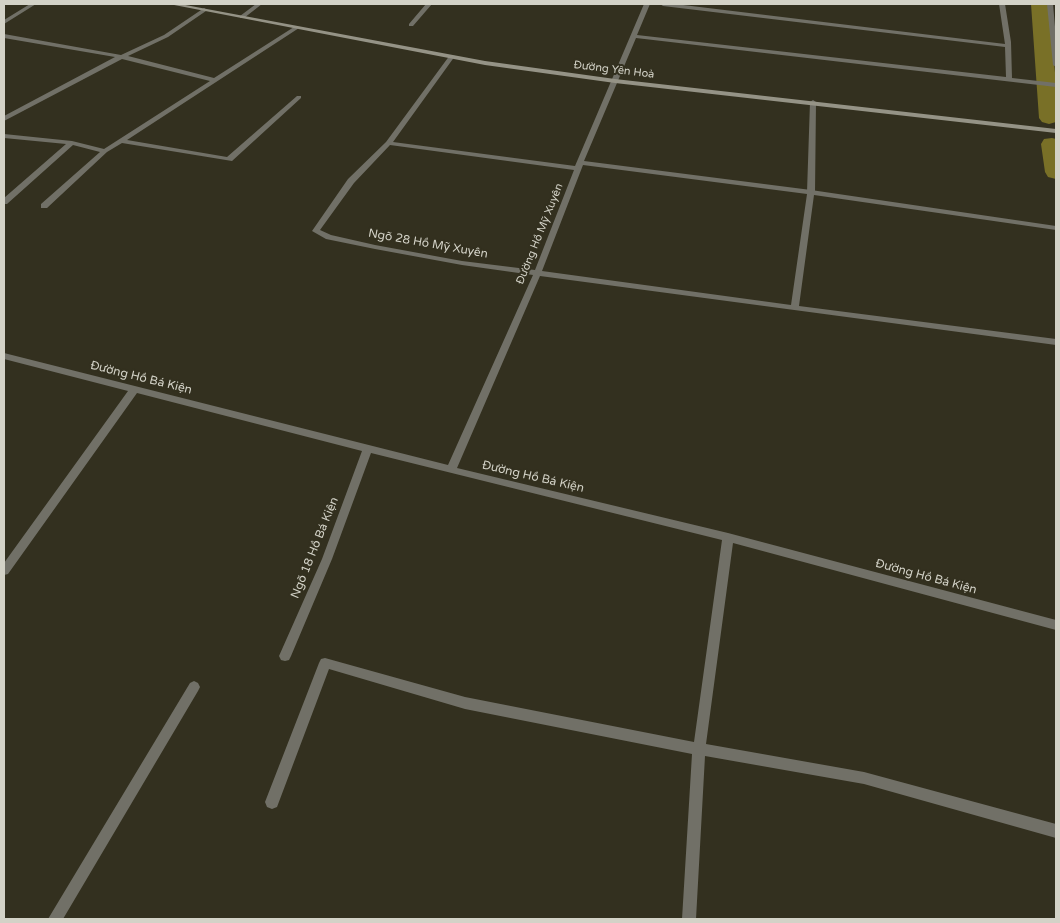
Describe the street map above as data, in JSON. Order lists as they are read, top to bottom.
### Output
{
  "streets": {
    "street": [
      "Đường Yên Hoà",
      "Đường Hồ Mỹ Xuyên",
      "Ngõ 28 Hồ Mỹ Xuyên",
      "Đường Hồ Bá Kiện",
      "Ngõ 18 Hồ Bá Kiện"
    ]
  },
  "crossings": [
    ["Đường Yên Hoà", "Đường Hồ Mỹ Xuyên"],
    ["Đường Hồ Mỹ Xuyên", "Ngõ 28 Hồ Mỹ Xuyên"],
    ["Đường Hồ Mỹ Xuyên", "Đường Hồ Bá Kiện"],
    ["Đường Hồ Bá Kiện", "Ngõ 18 Hồ Bá Kiện"]
  ]
}
